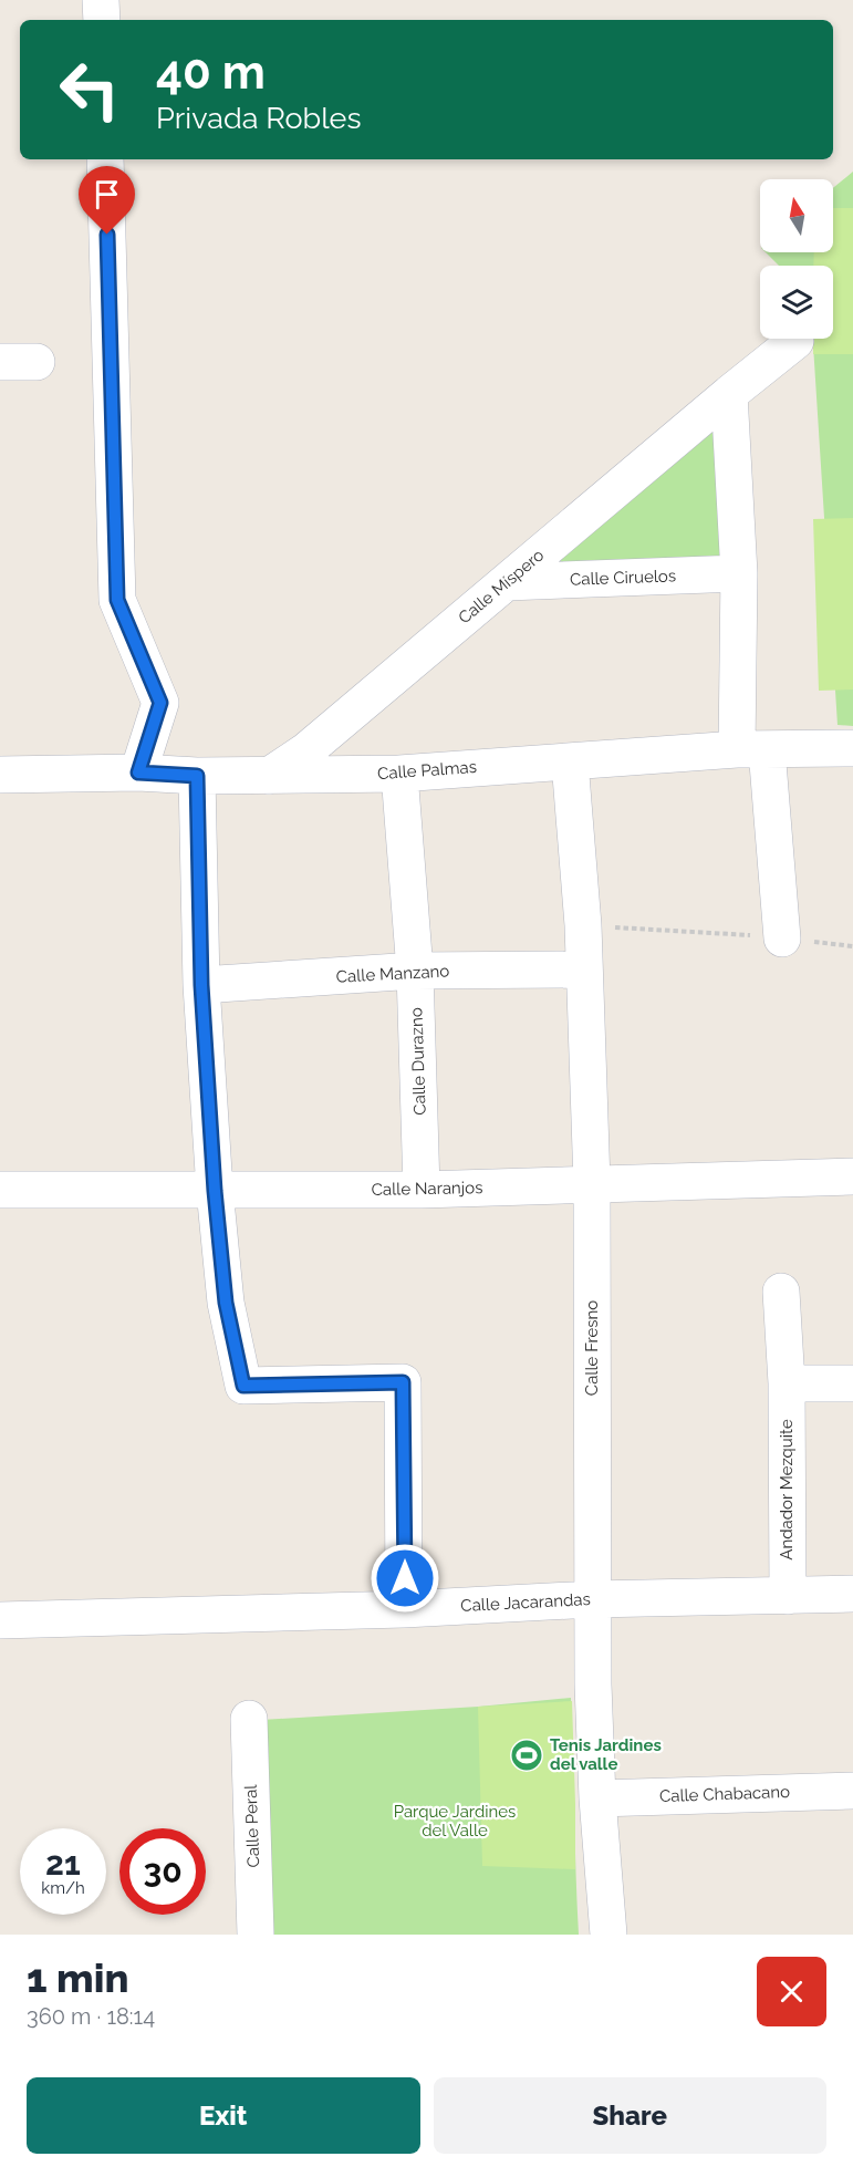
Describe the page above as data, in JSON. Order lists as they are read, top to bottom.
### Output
{
  "streets": {
    "street": [
      "Calle Ciruelos",
      "Calle Míspero",
      "Calle Palmas",
      "Calle Manzano",
      "Calle Durazno",
      "Calle Naranjos",
      "Calle Fresno",
      "Andador Mezquite",
      "Calle Jacarandas",
      "Calle Chabacano",
      "Calle Peral"
    ]
  },
  "crossings": [
    ["Calle Ciruelos", "Calle Míspero"],
    ["Calle Míspero", "Calle Palmas"],
    ["Calle Palmas", "Calle Durazno"],
    ["Calle Palmas", "Calle Fresno"],
    ["Calle Manzano", "Calle Durazno"],
    ["Calle Manzano", "Calle Fresno"],
    ["Calle Durazno", "Calle Naranjos"],
    ["Calle Naranjos", "Calle Fresno"],
    ["Calle Fresno", "Calle Jacarandas"],
    ["Calle Fresno", "Calle Chabacano"],
    ["Andador Mezquite", "Calle Jacarandas"]
  ],
  "parks": ["Parque Jardines del Valle"],
  "places": {
    "sports": ["Tenis Jardines del valle"]
  },
  "north": "top",
  "page": {
    "turn": ["40 m", "Privada Robles"],
    "speed": "21 km/h",
    "limit": "30",
    "heading": ["1 min", "360 m · 18:14"],
    "buttons": ["Exit", "Share"]
  }
}
